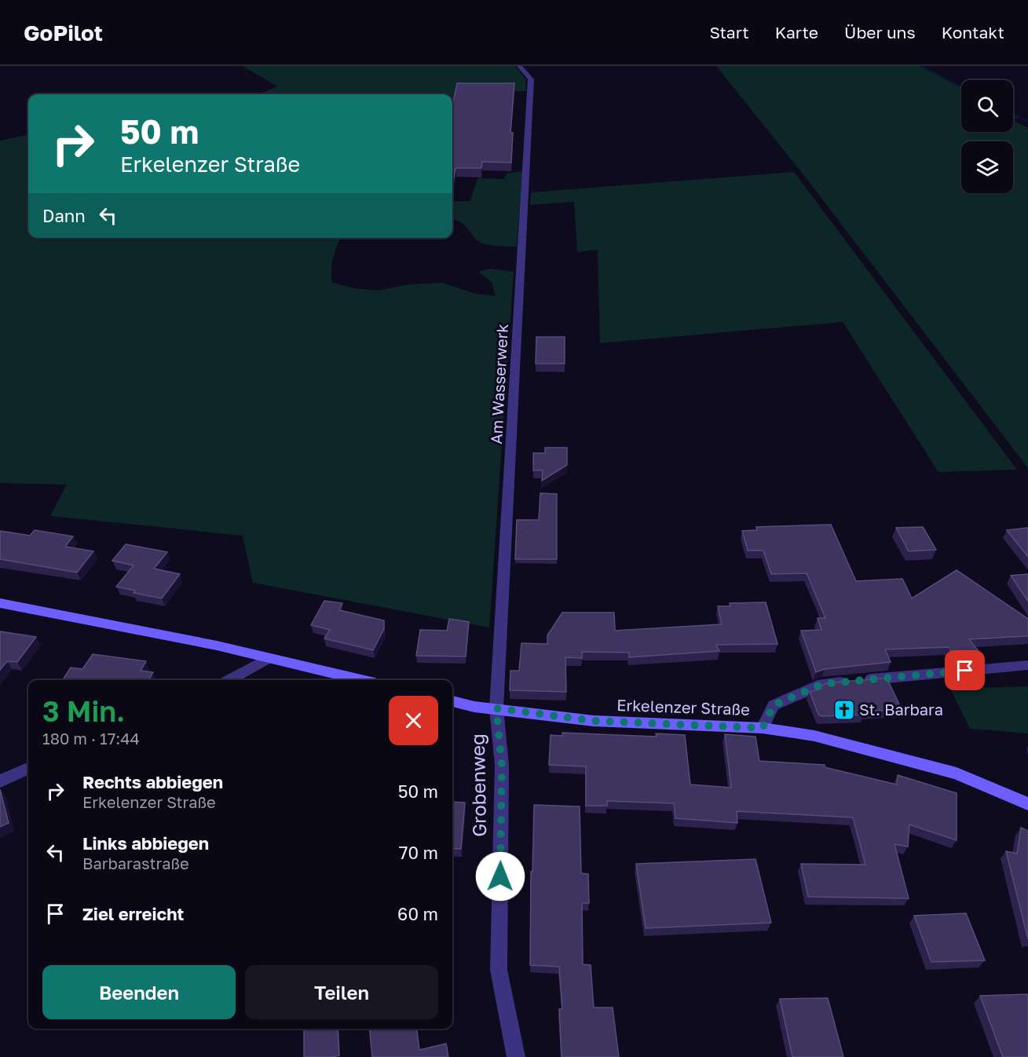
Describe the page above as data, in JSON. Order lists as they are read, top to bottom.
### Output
{
  "streets": {
    "main road": ["Erkelenzer Straße"],
    "street": ["Am Wasserwerk", "Grobenweg"]
  },
  "crossings": [
    ["Am Wasserwerk", "Erkelenzer Straße"],
    ["Am Wasserwerk", "Grobenweg"],
    ["Erkelenzer Straße", "Grobenweg"]
  ],
  "places": {
    "church": ["St. Barbara"]
  },
  "page": {
    "header": "GoPilot",
    "nav": [
      "Start",
      "Karte",
      "Über uns",
      "Kontakt"
    ],
    "turn": ["50 m", "Erkelenzer Straße"],
    "then": "Dann",
    "heading": ["3 Min.", "180 m · 17:44"],
    "list": [
      {
        "name": "Rechts abbiegen",
        "note": "Erkelenzer Straße",
        "value": "50 m"
      },
      {
        "name": "Links abbiegen",
        "note": "Barbarastraße",
        "value": "70 m"
      },
      {
        "name": "Ziel erreicht",
        "value": "60 m"
      }
    ],
    "buttons": ["Beenden", "Teilen"]
  }
}
